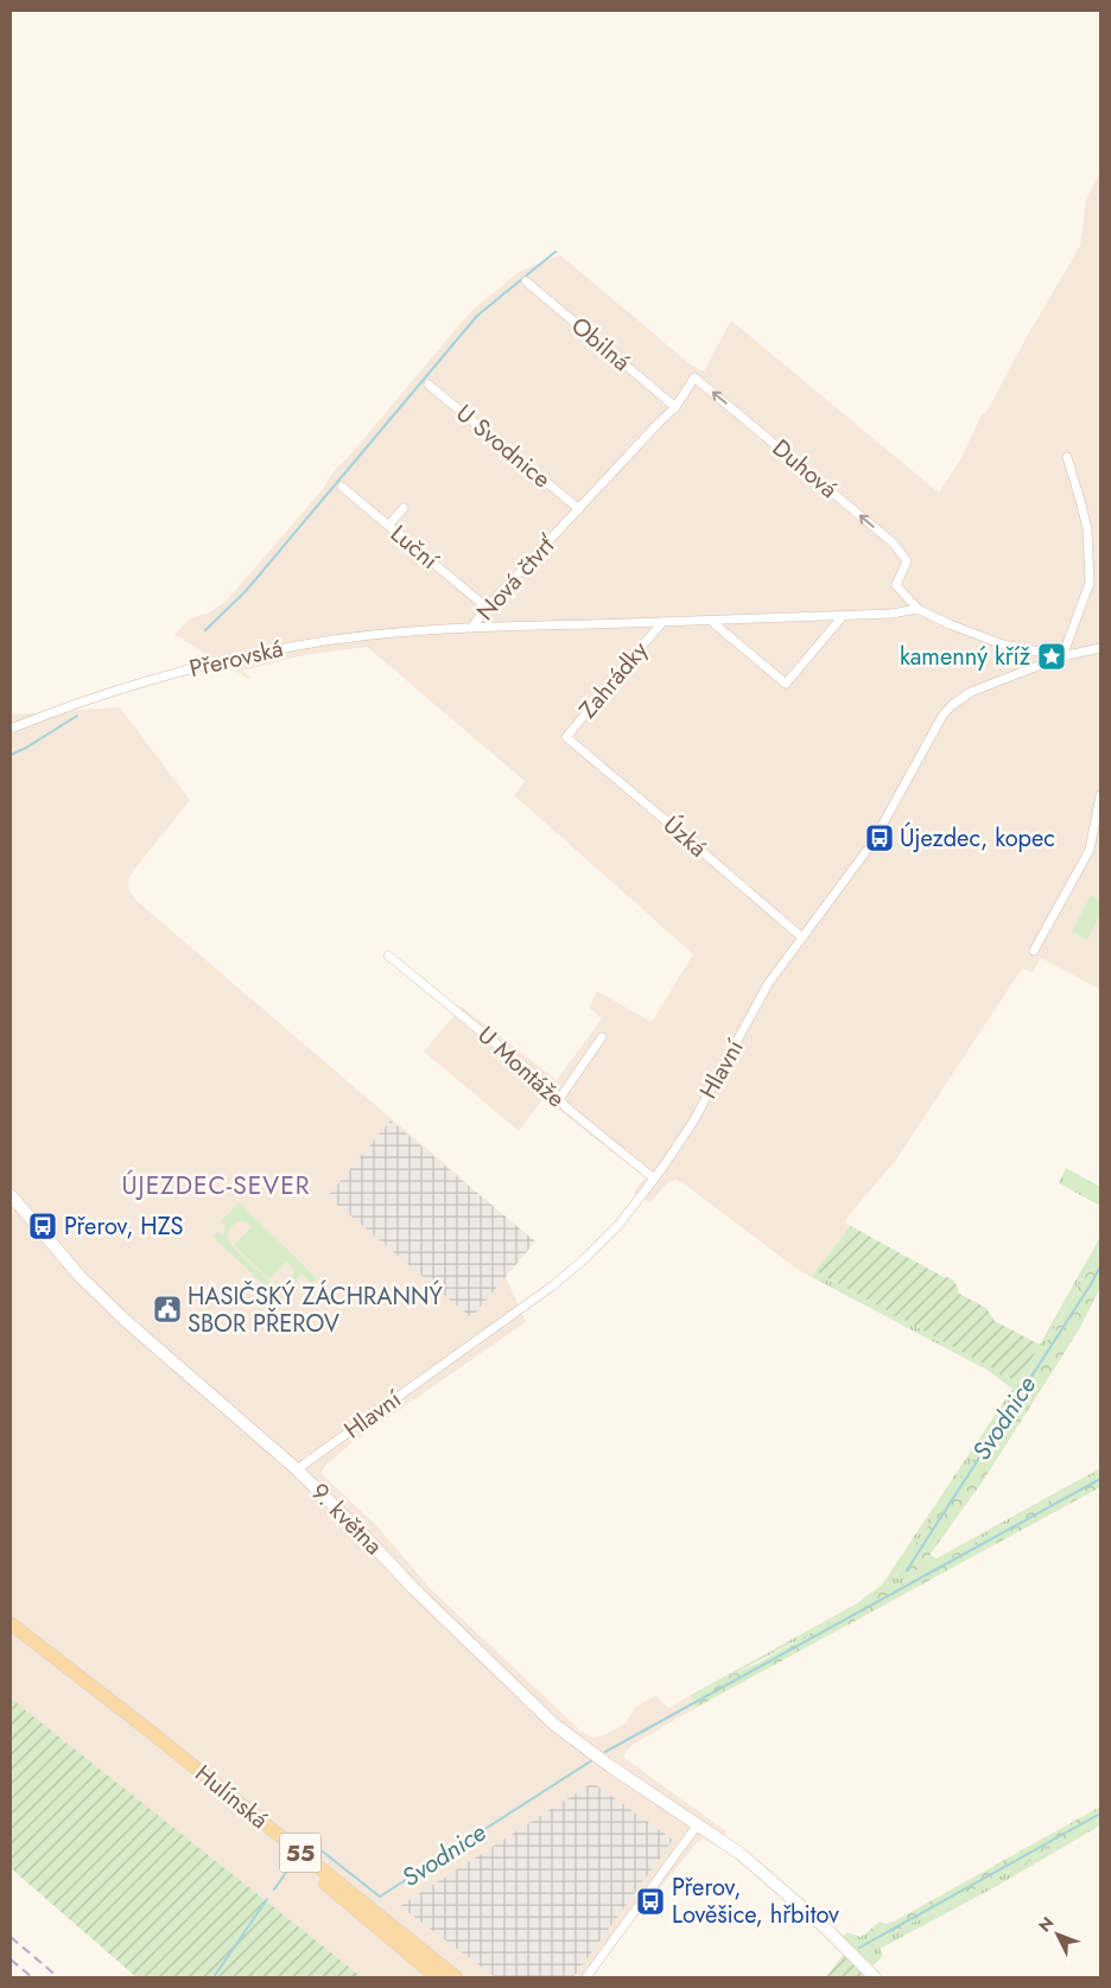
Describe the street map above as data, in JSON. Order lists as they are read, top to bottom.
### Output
{
  "streets": {
    "main road": ["Hulínská", "55"],
    "street": [
      "Obilná",
      "U Svodnice",
      "Duhová",
      "Luční",
      "Nová čtvrť",
      "Přerovská",
      "Zahrádky",
      "Úzká",
      "U Montáže",
      "Hlavní",
      "9. května"
    ]
  },
  "crossings": [
    ["Obilná", "Nová čtvrť"],
    ["U Svodnice", "Nová čtvrť"],
    ["Duhová", "Nová čtvrť"],
    ["Luční", "Nová čtvrť"],
    ["Nová čtvrť", "Přerovská"],
    ["Nová čtvrť", "Zahrádky"],
    ["Zahrádky", "Úzká"],
    ["Úzká", "Hlavní"],
    ["U Montáže", "Hlavní"],
    ["Hlavní", "9. května"],
    ["Hulínská", "55"]
  ],
  "one_way": ["Duhová"],
  "districts": ["ÚJEZDEC-SEVER"],
  "water": ["Svodnice"],
  "places": {
    "place": ["kamenný kříž"],
    "bus stop": ["Újezdec, kopec", "Přerov, HZS", "Přerov, Lověšice, hřbitov"],
    "public building": ["HASIČSKÝ ZÁCHRANNÝ SBOR PŘEROV"]
  },
  "north": "top left"
}
